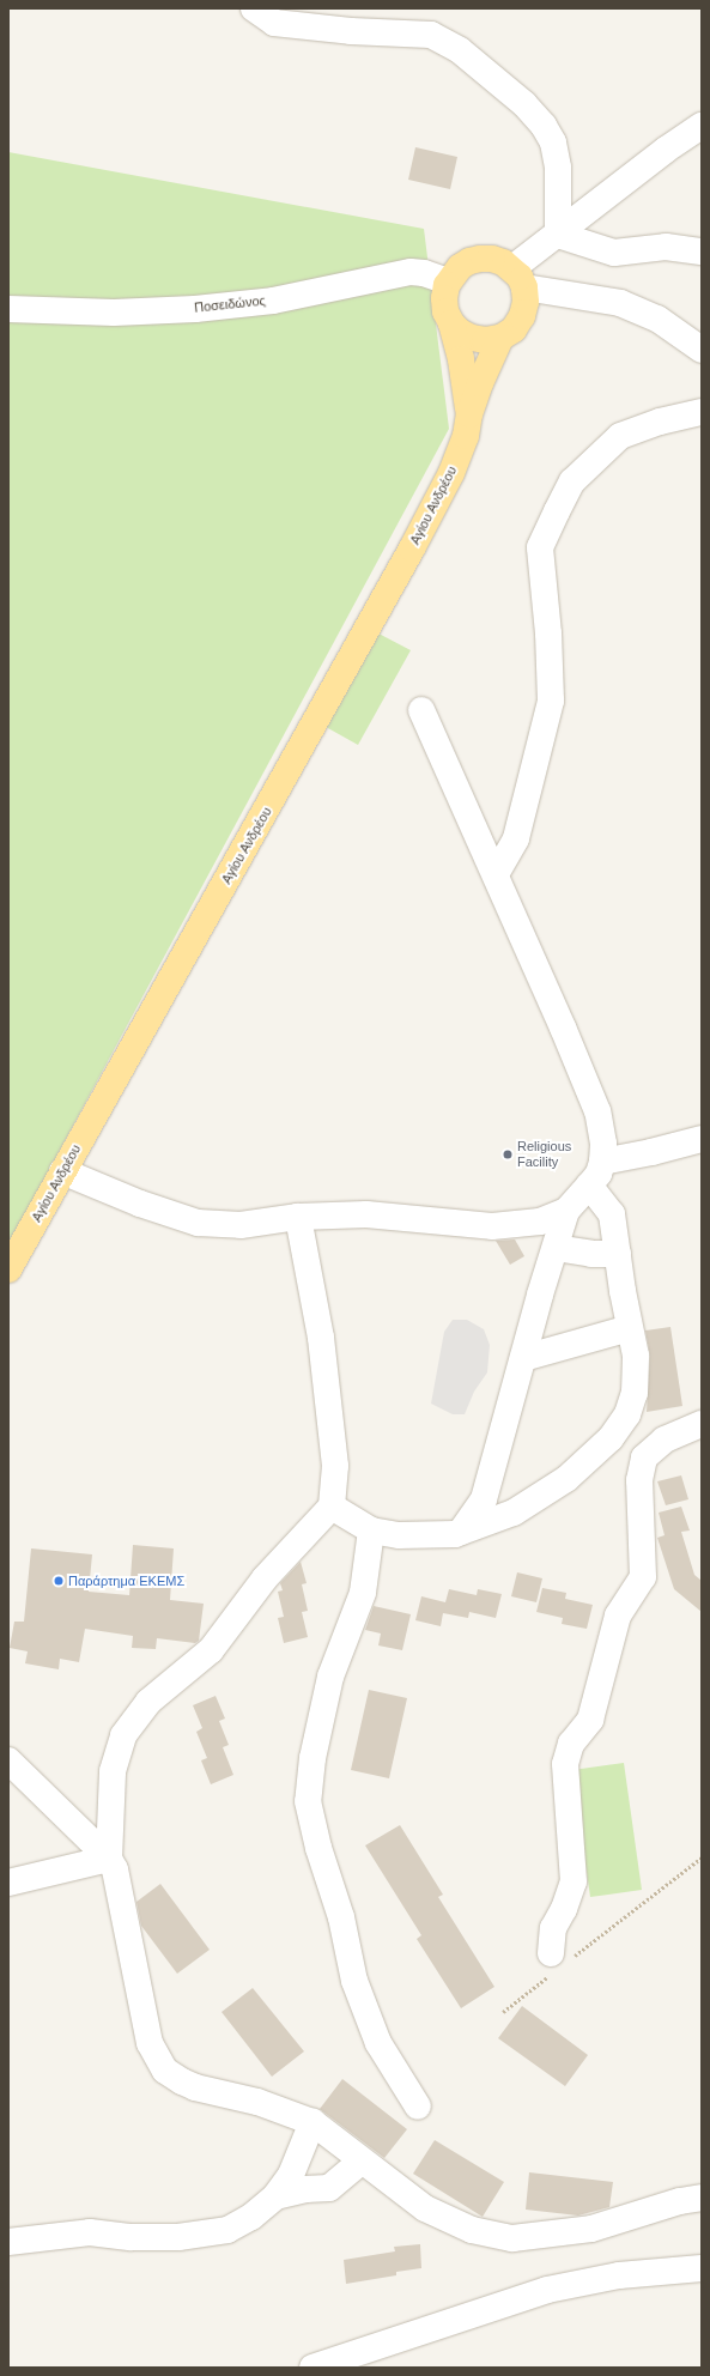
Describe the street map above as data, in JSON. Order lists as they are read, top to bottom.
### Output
{
  "streets": {
    "main road": ["Αγίου Ανδρέου"],
    "street": ["Ποσειδώνος"]
  },
  "crossings": [
    ["Ποσειδώνος", "Αγίου Ανδρέου"]
  ],
  "places": ["Religious Facility", "Παράρτημα ΕΚΕΜΣ"]
}
